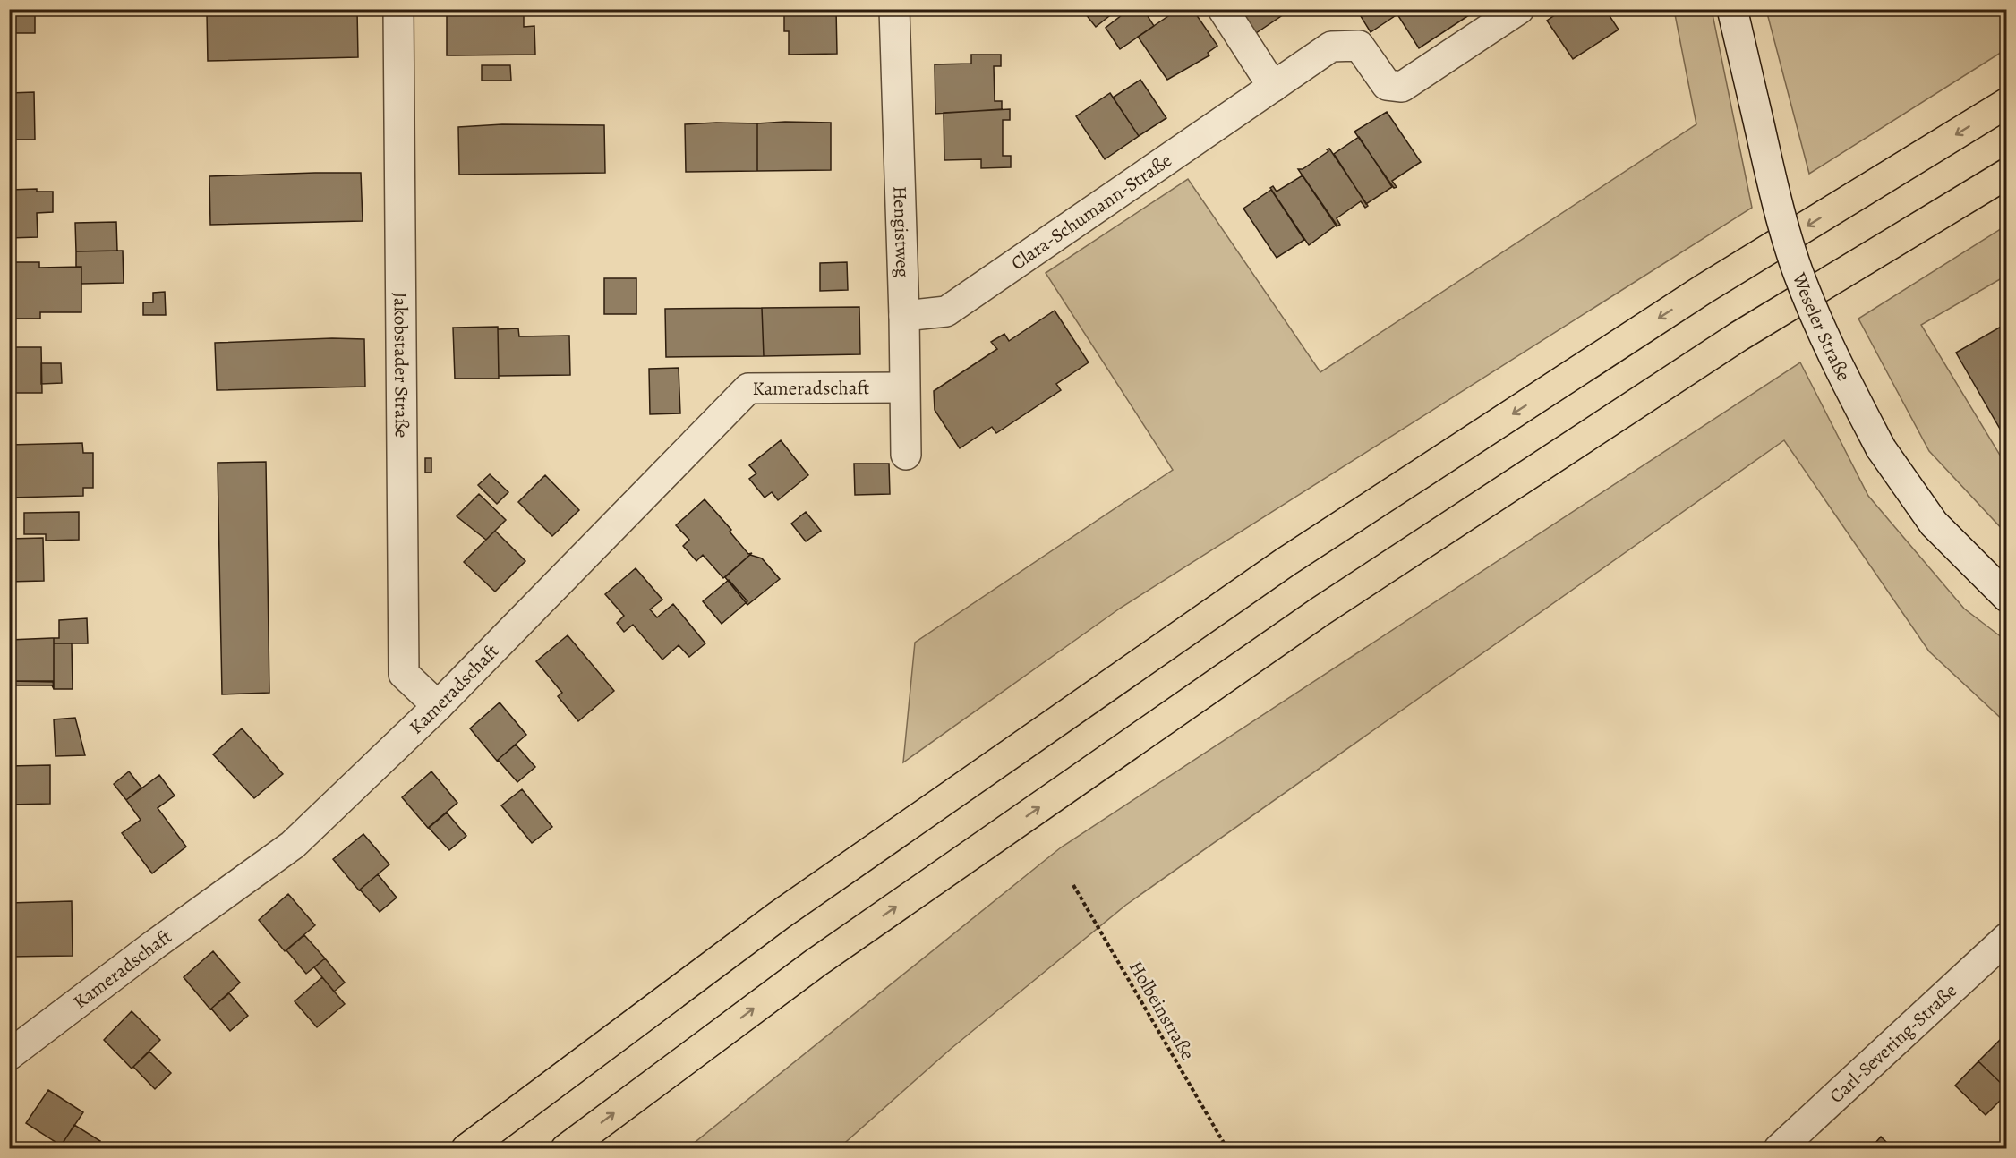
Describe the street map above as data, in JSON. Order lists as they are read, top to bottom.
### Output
{
  "streets": {
    "street": [
      "Clara-Schumann-Straße",
      "Hengistweg",
      "Weseler Straße",
      "Jakobstader Straße",
      "Kameradschaft",
      "Carl-Severing-Straße"
    ],
    "path": ["Holbeinstraße"]
  },
  "crossings": [
    ["Clara-Schumann-Straße", "Hengistweg"],
    ["Hengistweg", "Kameradschaft"],
    ["Jakobstader Straße", "Kameradschaft"]
  ]
}
